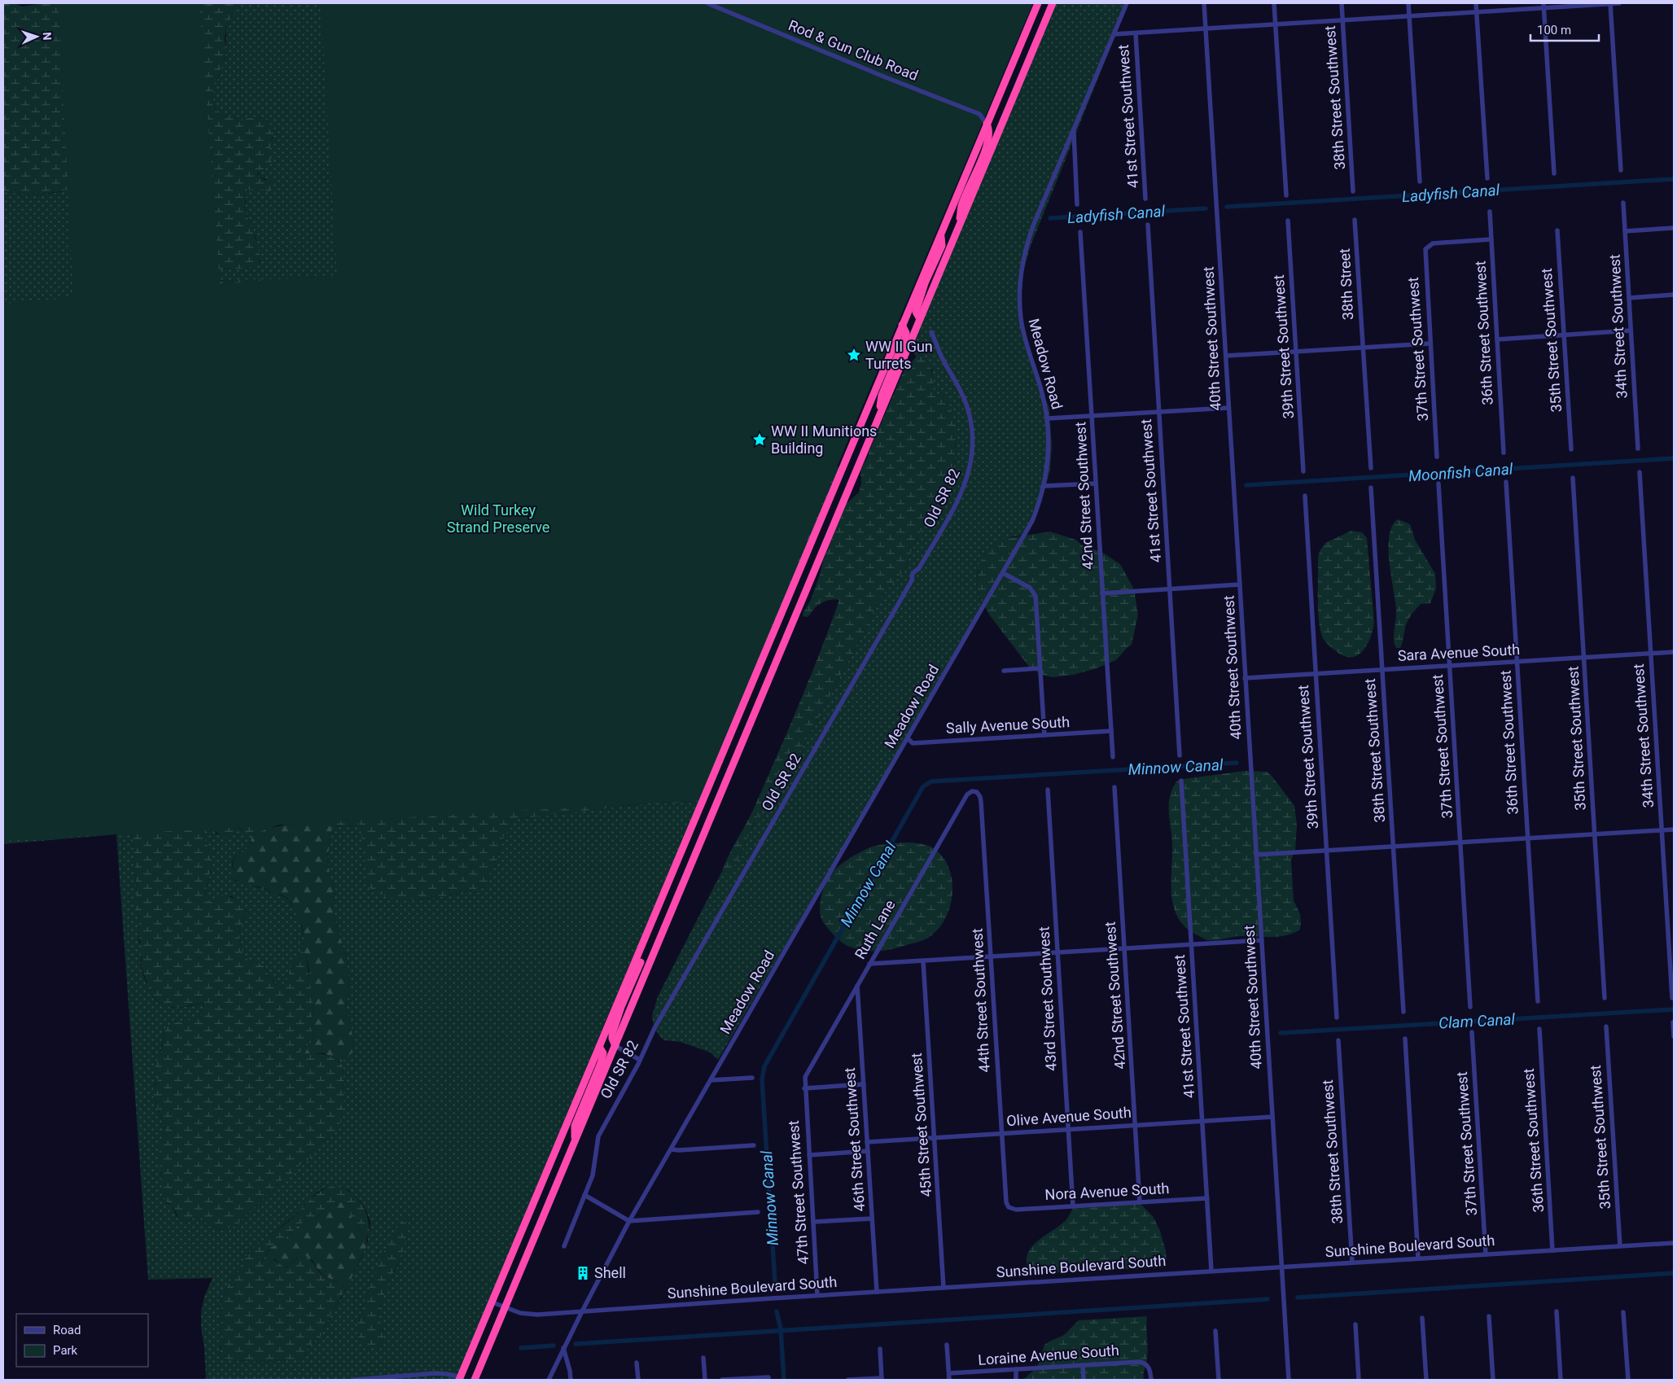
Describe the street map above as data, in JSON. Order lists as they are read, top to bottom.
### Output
{
  "streets": {
    "street": [
      "Rod & Gun Club Road",
      "38th Street Southwest",
      "41st Street Southwest",
      "38th Street",
      "34th Street Southwest",
      "36th Street Southwest",
      "40th Street Southwest",
      "35th Street Southwest",
      "39th Street Southwest",
      "37th Street Southwest",
      "Meadow Road",
      "42nd Street Southwest",
      "Old SR 82",
      "Sara Avenue South",
      "Sally Avenue South",
      "Ruth Lane",
      "43rd Street Southwest",
      "44th Street Southwest",
      "Olive Avenue South",
      "45th Street Southwest",
      "46th Street Southwest",
      "Nora Avenue South",
      "47th Street Southwest",
      "Sunshine Boulevard South",
      "Loraine Avenue South"
    ]
  },
  "crossings": [
    ["38th Street Southwest", "Sara Avenue South"],
    ["38th Street Southwest", "Sunshine Boulevard South"],
    ["41st Street Southwest", "Olive Avenue South"],
    ["41st Street Southwest", "Nora Avenue South"],
    ["41st Street Southwest", "Sunshine Boulevard South"],
    ["34th Street Southwest", "Sara Avenue South"],
    ["36th Street Southwest", "37th Street Southwest"],
    ["36th Street Southwest", "Sara Avenue South"],
    ["36th Street Southwest", "Sunshine Boulevard South"],
    ["40th Street Southwest", "Sara Avenue South"],
    ["40th Street Southwest", "Olive Avenue South"],
    ["40th Street Southwest", "Sunshine Boulevard South"],
    ["35th Street Southwest", "Sara Avenue South"],
    ["35th Street Southwest", "Sunshine Boulevard South"],
    ["39th Street Southwest", "Sara Avenue South"],
    ["37th Street Southwest", "Sara Avenue South"],
    ["37th Street Southwest", "Sunshine Boulevard South"],
    ["Meadow Road", "Sally Avenue South"],
    ["Meadow Road", "Sunshine Boulevard South"],
    ["42nd Street Southwest", "Sally Avenue South"],
    ["42nd Street Southwest", "Olive Avenue South"],
    ["42nd Street Southwest", "Nora Avenue South"],
    ["Ruth Lane", "44th Street Southwest"],
    ["Ruth Lane", "46th Street Southwest"],
    ["Ruth Lane", "47th Street Southwest"],
    ["43rd Street Southwest", "Olive Avenue South"],
    ["43rd Street Southwest", "Nora Avenue South"],
    ["44th Street Southwest", "Olive Avenue South"],
    ["44th Street Southwest", "Nora Avenue South"],
    ["Olive Avenue South", "45th Street Southwest"],
    ["Olive Avenue South", "46th Street Southwest"],
    ["45th Street Southwest", "Sunshine Boulevard South"],
    ["46th Street Southwest", "Sunshine Boulevard South"],
    ["47th Street Southwest", "Sunshine Boulevard South"]
  ],
  "water": [
    "Ladyfish Canal",
    "Moonfish Canal",
    "Minnow Canal",
    "Clam Canal"
  ],
  "parks": ["Wild Turkey Strand Preserve"],
  "places": {
    "place": ["WW II Gun Turrets", "WW II Munitions Building"],
    "building": ["Shell"]
  },
  "legend": ["Road", "Park"],
  "scale_bar": "100 m",
  "north": "right"
}
